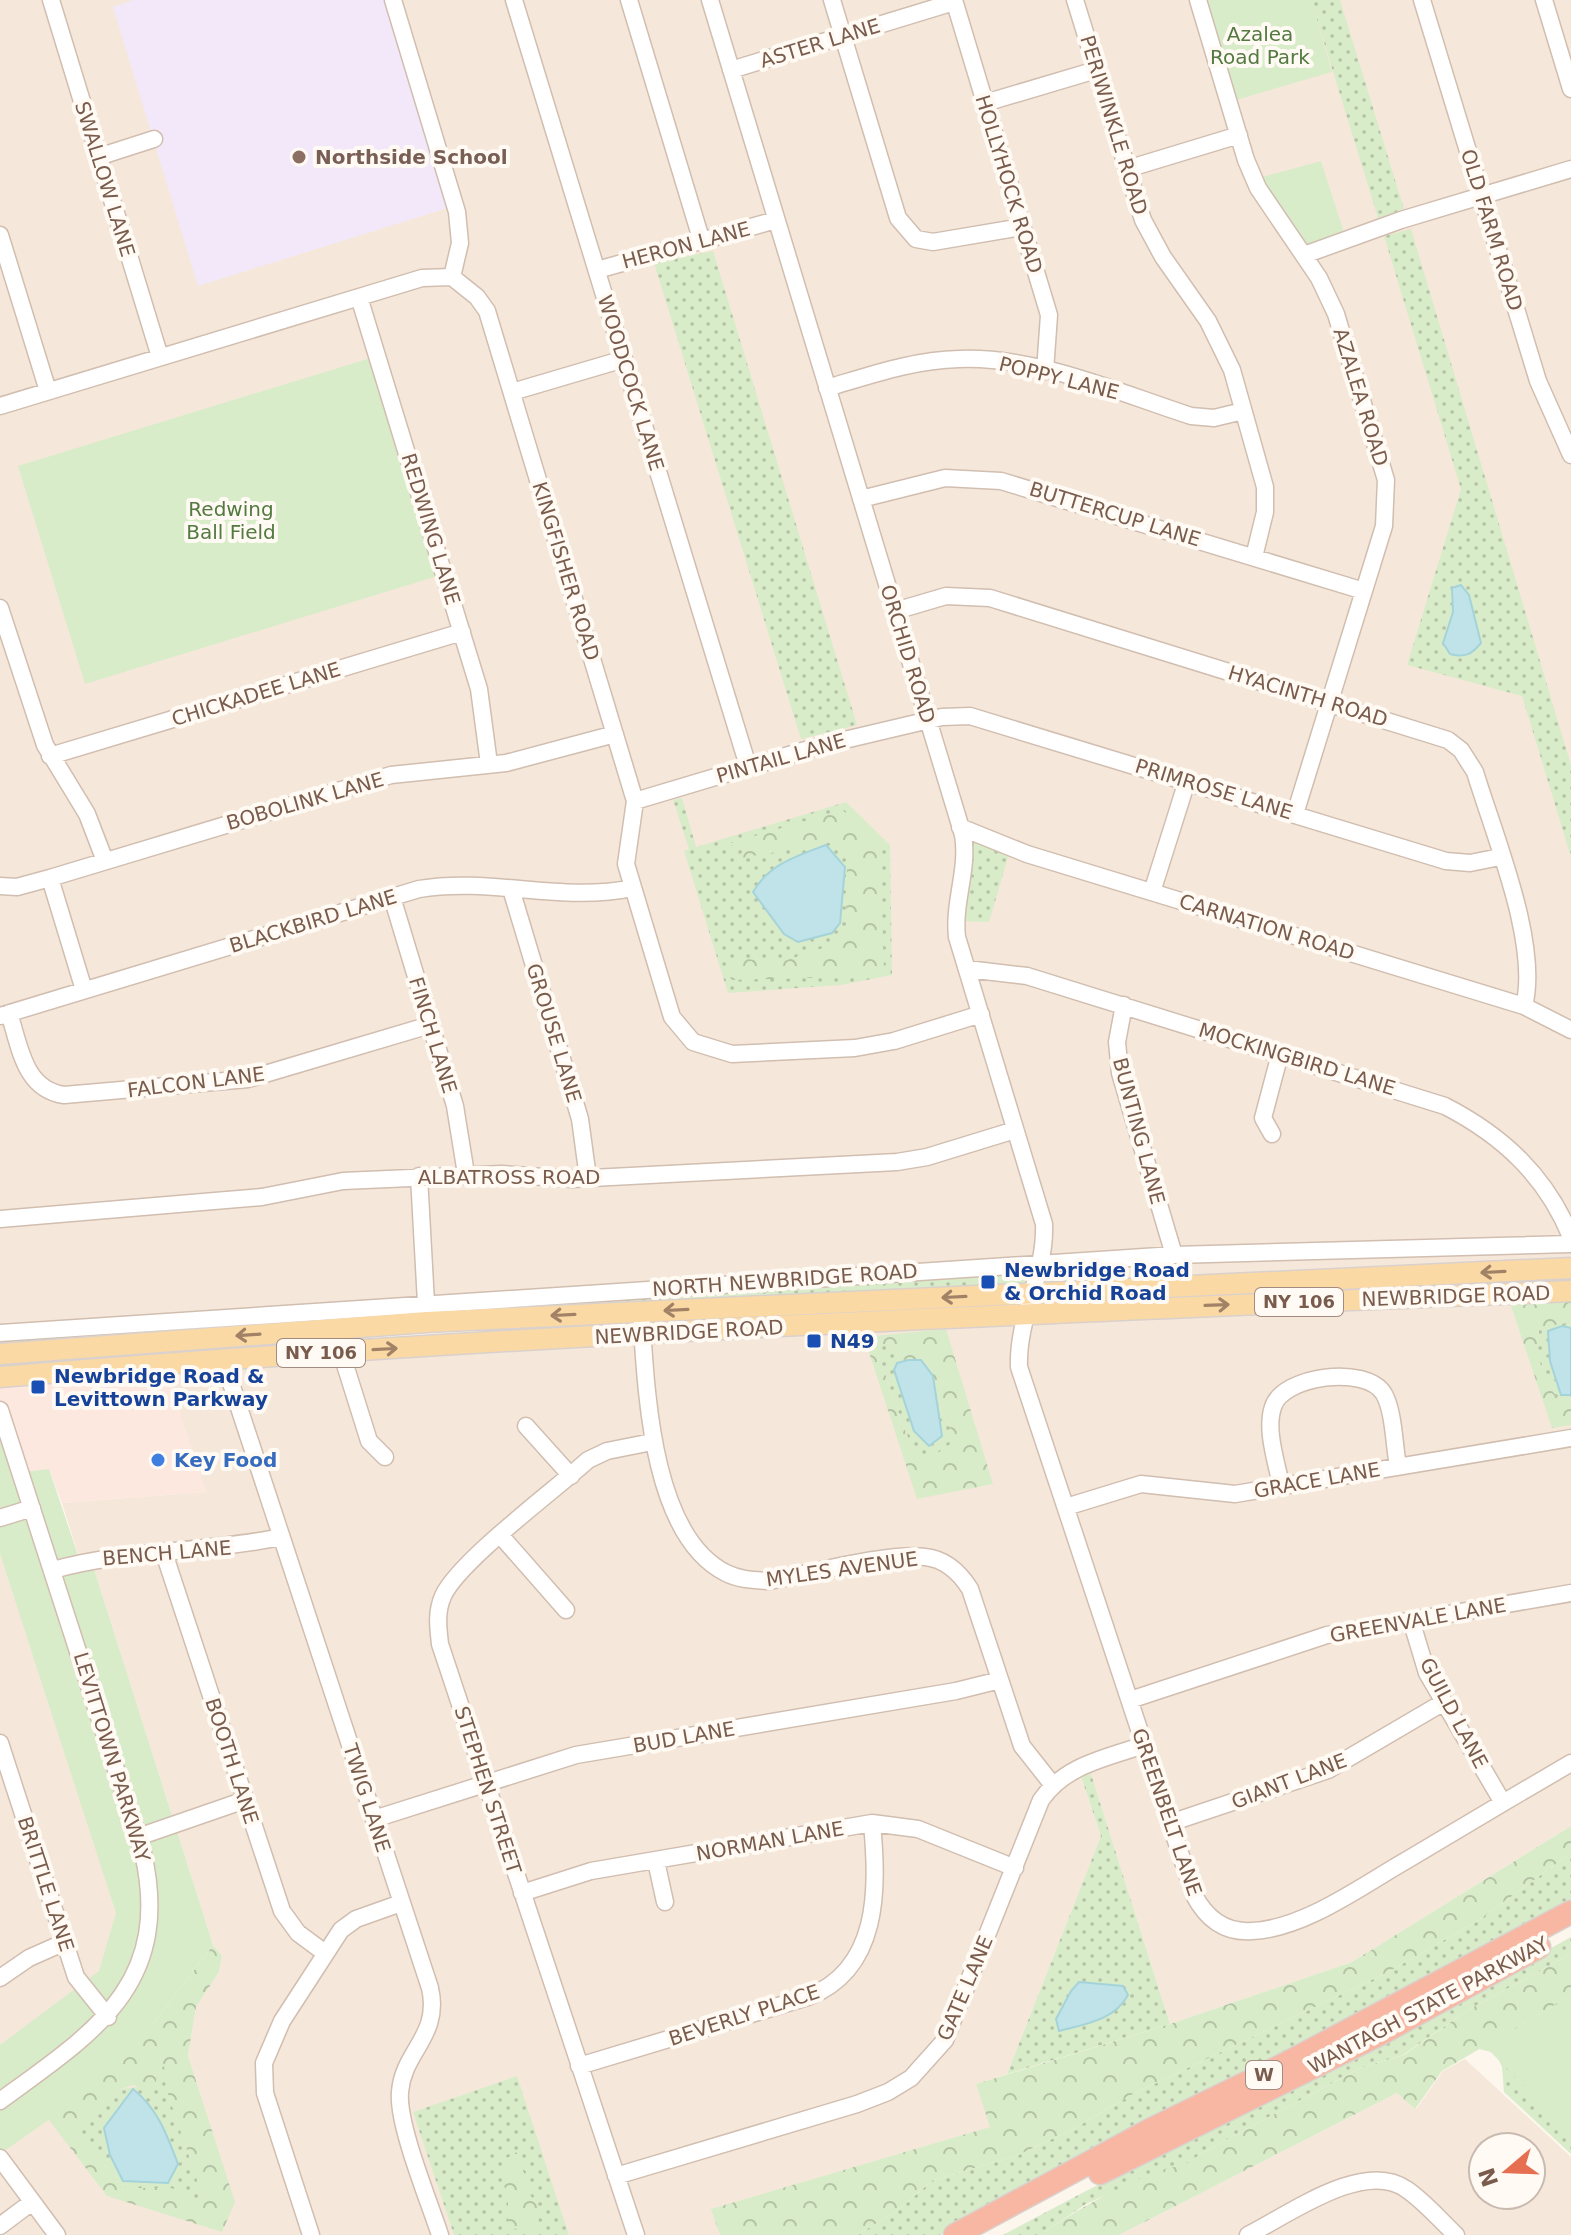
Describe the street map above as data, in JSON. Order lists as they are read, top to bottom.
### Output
{
  "streets": {
    "highway": ["WANTAGH STATE PARKWAY", "W"],
    "main road": ["NEWBRIDGE ROAD", "NY 106"],
    "street": [
      "ASTER LANE",
      "PERIWINKLE ROAD",
      "SWALLOW LANE",
      "HOLLYHOCK ROAD",
      "OLD FARM ROAD",
      "HERON LANE",
      "POPPY LANE",
      "WOODCOCK LANE",
      "AZALEA ROAD",
      "BUTTERCUP LANE",
      "REDWING LANE",
      "KINGFISHER ROAD",
      "ORCHID ROAD",
      "CHICKADEE LANE",
      "HYACINTH ROAD",
      "PINTAIL LANE",
      "PRIMROSE LANE",
      "BOBOLINK LANE",
      "BLACKBIRD LANE",
      "CARNATION ROAD",
      "GROUSE LANE",
      "FINCH LANE",
      "MOCKINGBIRD LANE",
      "FALCON LANE",
      "BUNTING LANE",
      "ALBATROSS ROAD",
      "NORTH NEWBRIDGE ROAD",
      "GRACE LANE",
      "BENCH LANE",
      "MYLES AVENUE",
      "GREENVALE LANE",
      "GUILD LANE",
      "BUD LANE",
      "LEVITTOWN PARKWAY",
      "BOOTH LANE",
      "GIANT LANE",
      "STEPHEN STREET",
      "TWIG LANE",
      "GREENBELT LANE",
      "NORMAN LANE",
      "BRITTLE LANE",
      "GATE LANE",
      "BEVERLY PLACE"
    ]
  },
  "crossings": [
    ["ASTER LANE", "HOLLYHOCK ROAD"],
    ["ASTER LANE", "ORCHID ROAD"],
    ["PERIWINKLE ROAD", "POPPY LANE"],
    ["PERIWINKLE ROAD", "BUTTERCUP LANE"],
    ["HOLLYHOCK ROAD", "POPPY LANE"],
    ["HERON LANE", "WOODCOCK LANE"],
    ["HERON LANE", "ORCHID ROAD"],
    ["POPPY LANE", "ORCHID ROAD"],
    ["WOODCOCK LANE", "PINTAIL LANE"],
    ["AZALEA ROAD", "BUTTERCUP LANE"],
    ["AZALEA ROAD", "HYACINTH ROAD"],
    ["AZALEA ROAD", "PRIMROSE LANE"],
    ["BUTTERCUP LANE", "ORCHID ROAD"],
    ["REDWING LANE", "CHICKADEE LANE"],
    ["REDWING LANE", "BOBOLINK LANE"],
    ["KINGFISHER ROAD", "ORCHID ROAD"],
    ["KINGFISHER ROAD", "PINTAIL LANE"],
    ["KINGFISHER ROAD", "BOBOLINK LANE"],
    ["KINGFISHER ROAD", "BLACKBIRD LANE"],
    ["ORCHID ROAD", "HYACINTH ROAD"],
    ["ORCHID ROAD", "PINTAIL LANE"],
    ["ORCHID ROAD", "PRIMROSE LANE"],
    ["ORCHID ROAD", "CARNATION ROAD"],
    ["ORCHID ROAD", "MOCKINGBIRD LANE"],
    ["ORCHID ROAD", "ALBATROSS ROAD"],
    ["ORCHID ROAD", "NORTH NEWBRIDGE ROAD"],
    ["ORCHID ROAD", "NEWBRIDGE ROAD"],
    ["ORCHID ROAD", "GREENBELT LANE"],
    ["HYACINTH ROAD", "PRIMROSE LANE"],
    ["HYACINTH ROAD", "CARNATION ROAD"],
    ["PINTAIL LANE", "PRIMROSE LANE"],
    ["BLACKBIRD LANE", "GROUSE LANE"],
    ["BLACKBIRD LANE", "FINCH LANE"],
    ["BLACKBIRD LANE", "FALCON LANE"],
    ["GROUSE LANE", "ALBATROSS ROAD"],
    ["FINCH LANE", "FALCON LANE"],
    ["FINCH LANE", "ALBATROSS ROAD"],
    ["MOCKINGBIRD LANE", "BUNTING LANE"],
    ["BUNTING LANE", "NORTH NEWBRIDGE ROAD"],
    ["NEWBRIDGE ROAD", "MYLES AVENUE"],
    ["NEWBRIDGE ROAD", "TWIG LANE"],
    ["NEWBRIDGE ROAD", "GREENBELT LANE"],
    ["GRACE LANE", "GREENBELT LANE"],
    ["BENCH LANE", "LEVITTOWN PARKWAY"],
    ["BENCH LANE", "BOOTH LANE"],
    ["BENCH LANE", "TWIG LANE"],
    ["MYLES AVENUE", "BUD LANE"],
    ["MYLES AVENUE", "STEPHEN STREET"],
    ["MYLES AVENUE", "GATE LANE"],
    ["GREENVALE LANE", "GUILD LANE"],
    ["GREENVALE LANE", "GREENBELT LANE"],
    ["GUILD LANE", "GIANT LANE"],
    ["GUILD LANE", "GREENBELT LANE"],
    ["BUD LANE", "STEPHEN STREET"],
    ["BUD LANE", "TWIG LANE"],
    ["LEVITTOWN PARKWAY", "BRITTLE LANE"],
    ["GIANT LANE", "GREENBELT LANE"],
    ["STEPHEN STREET", "NORMAN LANE"],
    ["STEPHEN STREET", "GATE LANE"],
    ["STEPHEN STREET", "BEVERLY PLACE"],
    ["NORMAN LANE", "GATE LANE"],
    ["NORMAN LANE", "BEVERLY PLACE"]
  ],
  "parks": ["Azalea Road Park", "Redwing Ball Field"],
  "places": {
    "other": ["Northside School", "Key Food"],
    "transit": ["Newbridge Road & Orchid Road", "N49", "Newbridge Road & Levittown Parkway"]
  },
  "north": "left"
}
